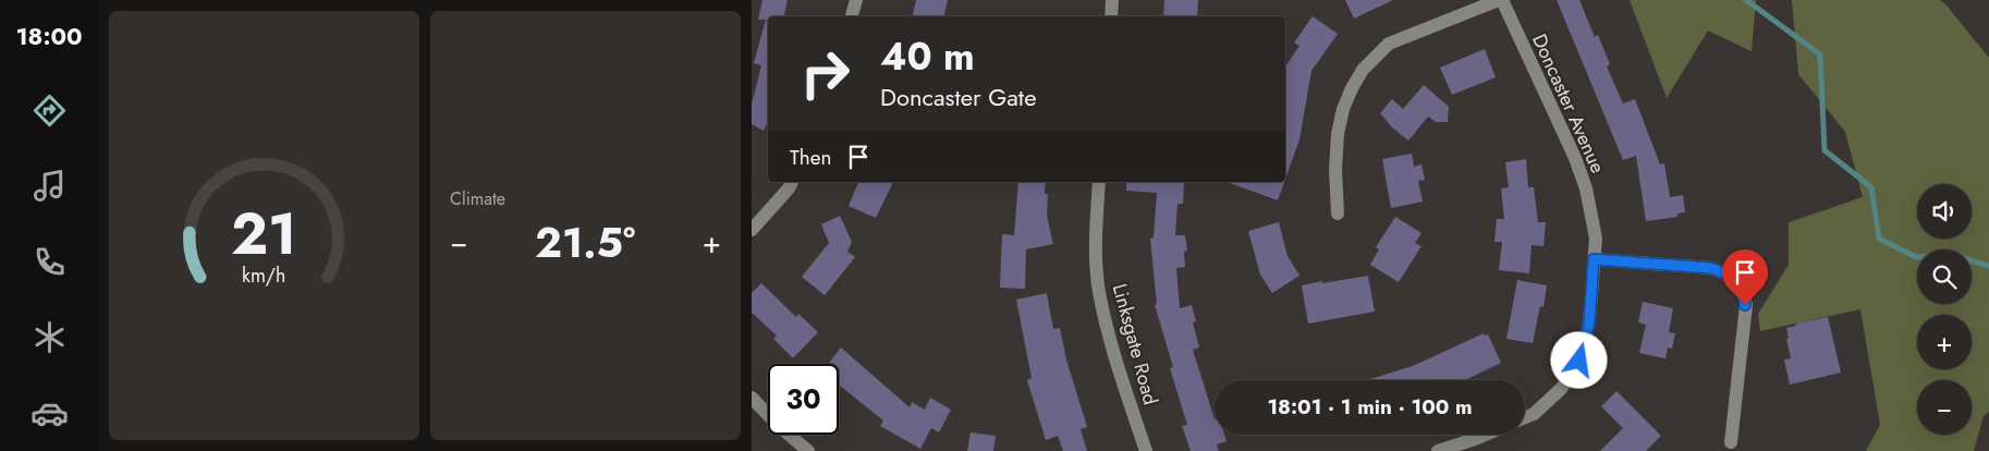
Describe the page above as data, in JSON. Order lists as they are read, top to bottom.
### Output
{
  "streets": {
    "street": ["Doncaster Avenue", "Linksgate Road"]
  },
  "page": {
    "tabs": "18:00",
    "tile": "Climate",
    "turn": ["40 m", "Doncaster Gate"],
    "then": "Then",
    "map_buttons": ["+", "−"],
    "heat": ["−", "21.5°", "+"],
    "limit": "30",
    "trip": "18:01 · 1 min · 100 m",
    "gauge": ["21", "km/h"]
  }
}
